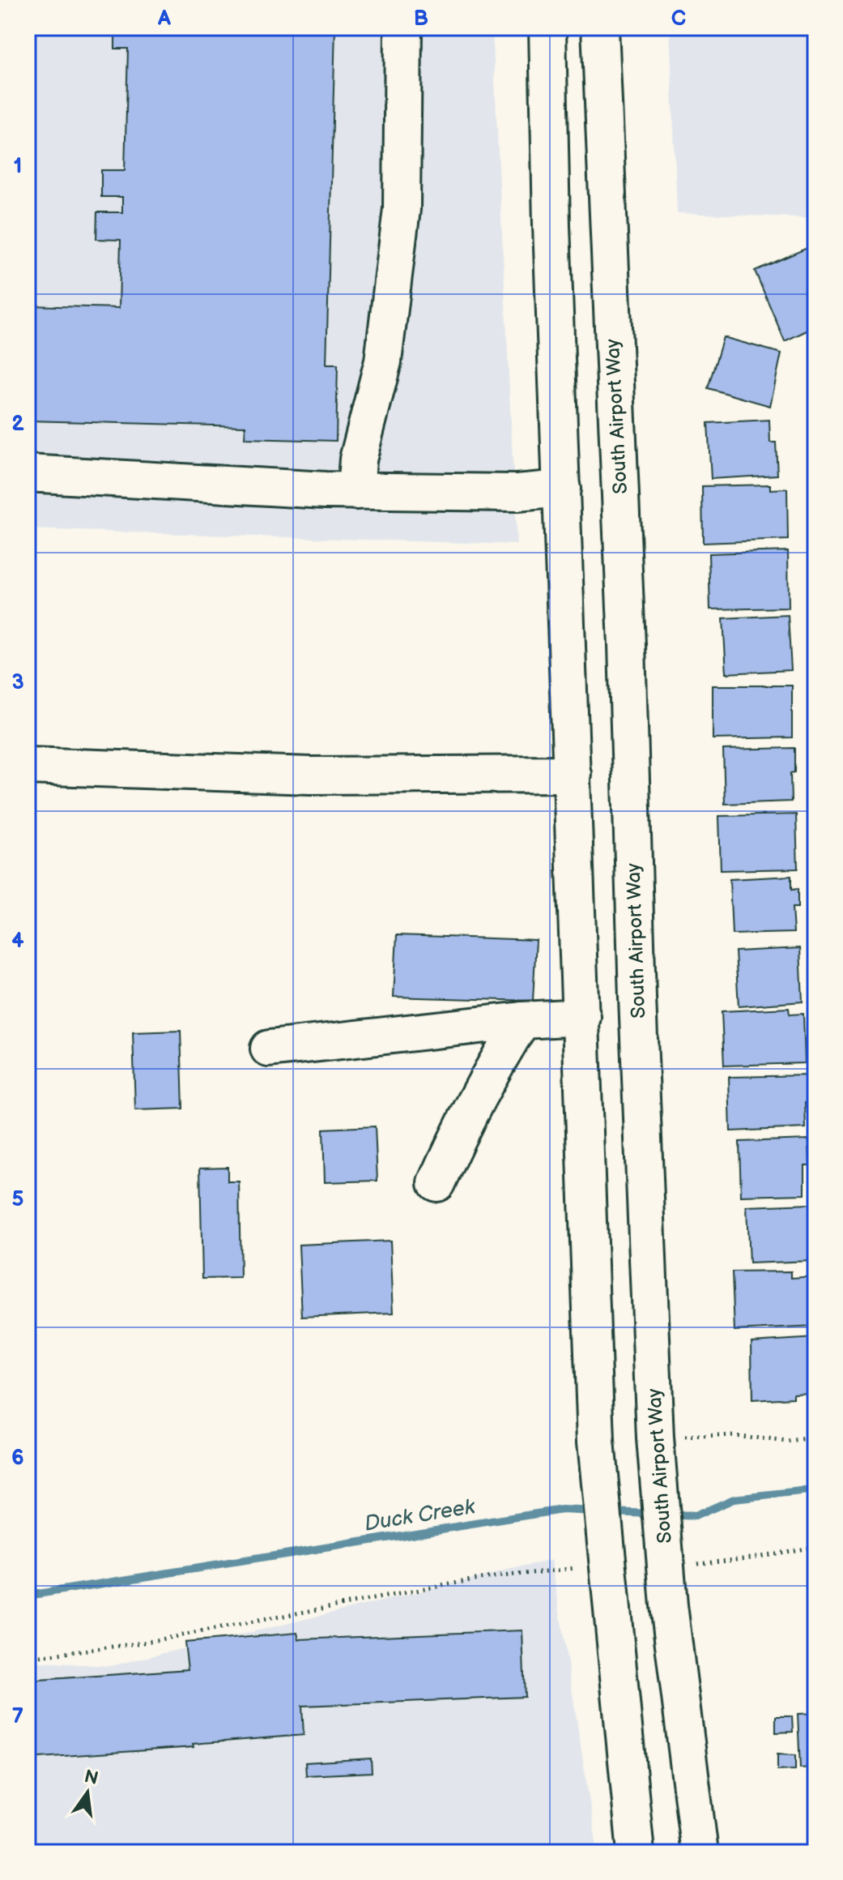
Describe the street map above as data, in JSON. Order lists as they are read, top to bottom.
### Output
{
  "streets": {
    "main road": ["South Airport Way"]
  },
  "water": ["Duck Creek"],
  "north": "top",
  "grid": {
    "columns": ["A", "B", "C"],
    "rows": [
      "1",
      "2",
      "3",
      "4",
      "5",
      "6",
      "7"
    ]
  }
}
